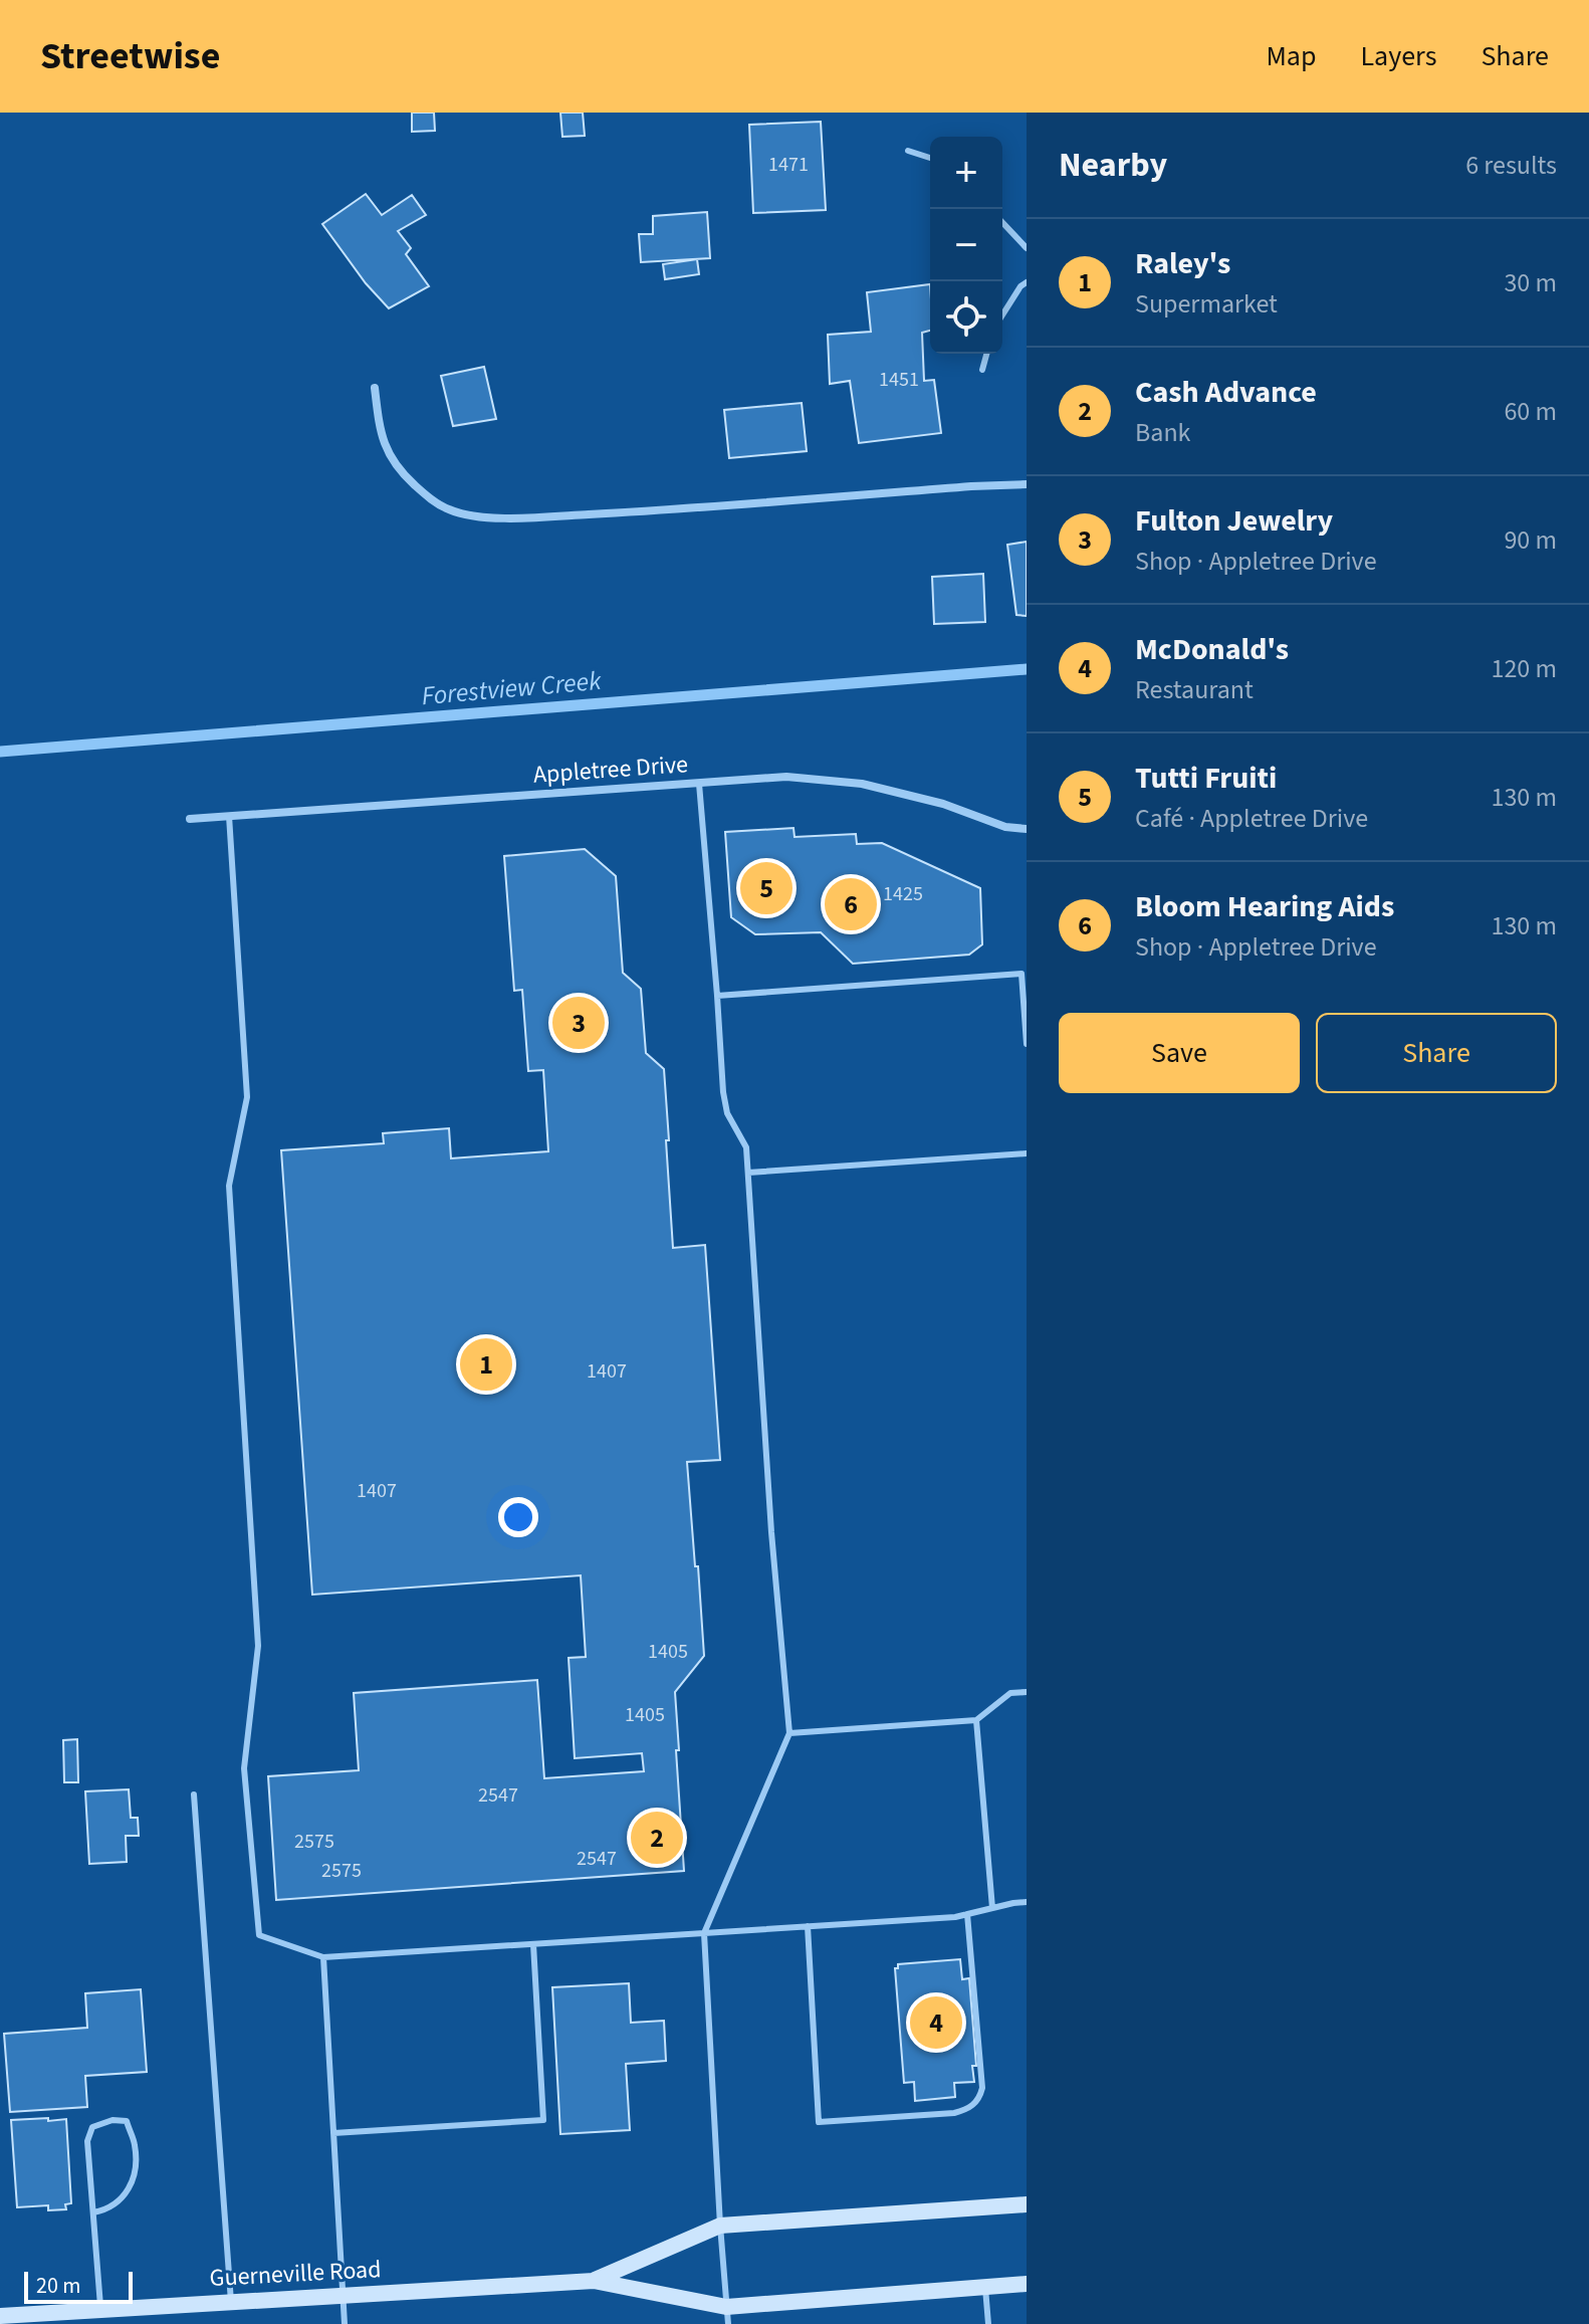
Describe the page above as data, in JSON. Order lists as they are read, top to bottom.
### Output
{
  "streets": {
    "main road": ["Guerneville Road"],
    "street": ["Appletree Drive"]
  },
  "water": ["Forestview Creek"],
  "house_numbers": [
    "1471",
    "1451",
    "1425",
    "1407",
    "1407",
    "1405",
    "1405",
    "2547",
    "2575",
    "2547",
    "2575"
  ],
  "scale_bar": "20 m",
  "page": {
    "header": "Streetwise",
    "nav": ["Map", "Layers", "Share"],
    "heading": ["Nearby", "6 results"],
    "map_buttons": ["+", "−"],
    "list": [
      {
        "mark": "1",
        "name": "Raley's",
        "note": "Supermarket",
        "value": "30 m"
      },
      {
        "mark": "2",
        "name": "Cash Advance",
        "note": "Bank",
        "value": "60 m"
      },
      {
        "mark": "3",
        "name": "Fulton Jewelry",
        "note": "Shop · Appletree Drive",
        "value": "90 m"
      },
      {
        "mark": "4",
        "name": "McDonald's",
        "note": "Restaurant",
        "value": "120 m"
      },
      {
        "mark": "5",
        "name": "Tutti Fruiti",
        "note": "Café · Appletree Drive",
        "value": "130 m"
      },
      {
        "mark": "6",
        "name": "Bloom Hearing Aids",
        "note": "Shop · Appletree Drive",
        "value": "130 m"
      }
    ],
    "pins": [
      "5",
      "6",
      "3",
      "1",
      "2",
      "4"
    ],
    "buttons": ["Save", "Share"],
    "scale": "20 m"
  }
}
